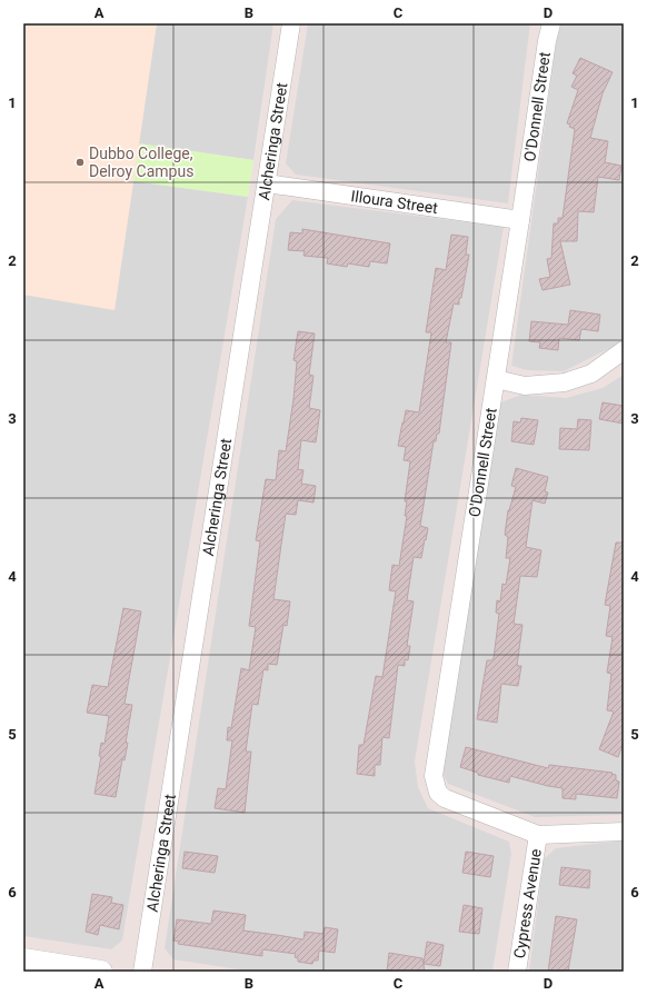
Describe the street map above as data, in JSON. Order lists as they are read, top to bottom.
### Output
{
  "streets": {
    "street": [
      "O'Donnell Street",
      "Alcheringa Street",
      "Illoura Street",
      "Cypress Avenue"
    ]
  },
  "crossings": [
    ["O'Donnell Street", "Illoura Street"],
    ["O'Donnell Street", "Cypress Avenue"],
    ["Alcheringa Street", "Illoura Street"]
  ],
  "places": ["Dubbo College, Delroy Campus"],
  "grid": {
    "columns": [
      "A",
      "B",
      "C",
      "D"
    ],
    "rows": [
      "1",
      "2",
      "3",
      "4",
      "5",
      "6"
    ]
  }
}
